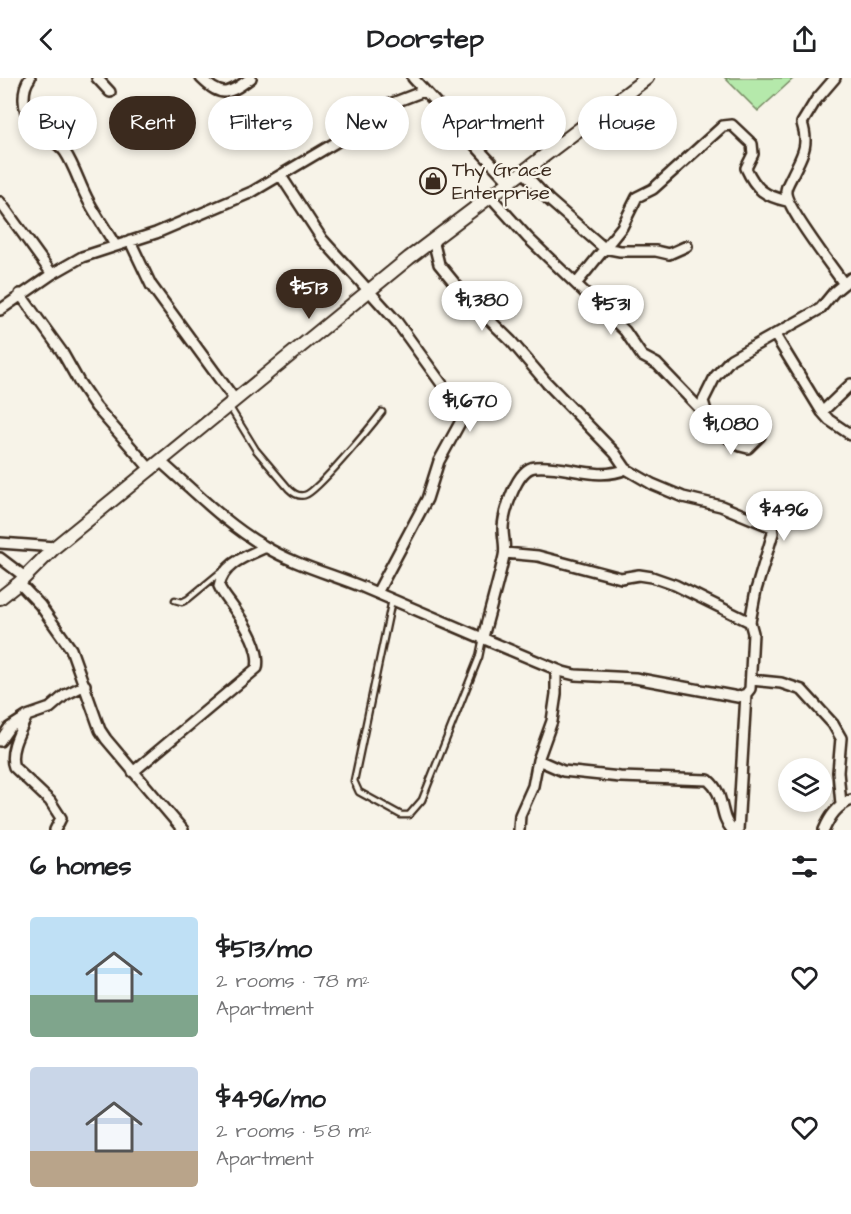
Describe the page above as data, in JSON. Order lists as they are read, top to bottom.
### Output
{
  "places": {
    "shop": ["Thy Grace Enterprise"]
  },
  "page": {
    "header": "Doorstep",
    "chip": [
      "Buy",
      "Rent",
      "Filters",
      "New",
      "Apartment",
      "House"
    ],
    "price": [
      "$513",
      "$1,380",
      "$531",
      "$1,670",
      "$1,080",
      "$496"
    ],
    "heading": "6 homes",
    "list": [
      {
        "name": "$513/mo",
        "note": "2 rooms · 78 m² · Apartment"
      },
      {
        "name": "$496/mo",
        "note": "2 rooms · 58 m² · Apartment"
      }
    ]
  }
}
